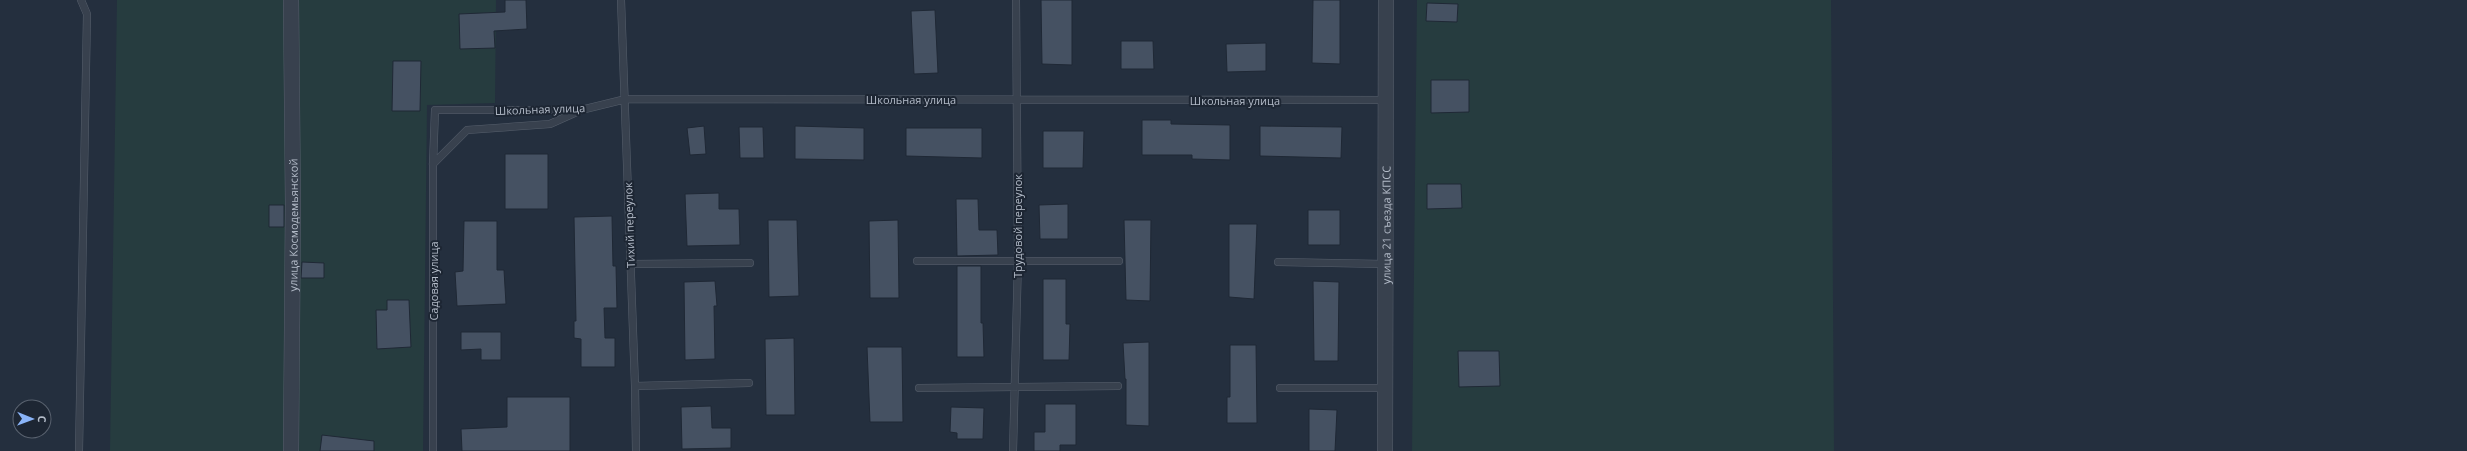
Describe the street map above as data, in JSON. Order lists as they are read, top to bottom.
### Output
{
  "streets": {
    "street": ["улица 21 съезда КПСС", "улица Космодемьянской"],
    "lane": [
      "Школьная улица",
      "Тихий переулок",
      "Трудовой переулок",
      "Садовая улица"
    ]
  },
  "crossings": [
    ["Школьная улица", "Тихий переулок"],
    ["Школьная улица", "улица 21 съезда КПСС"],
    ["Школьная улица", "Трудовой переулок"],
    ["Школьная улица", "Садовая улица"]
  ],
  "north": "right"
}
